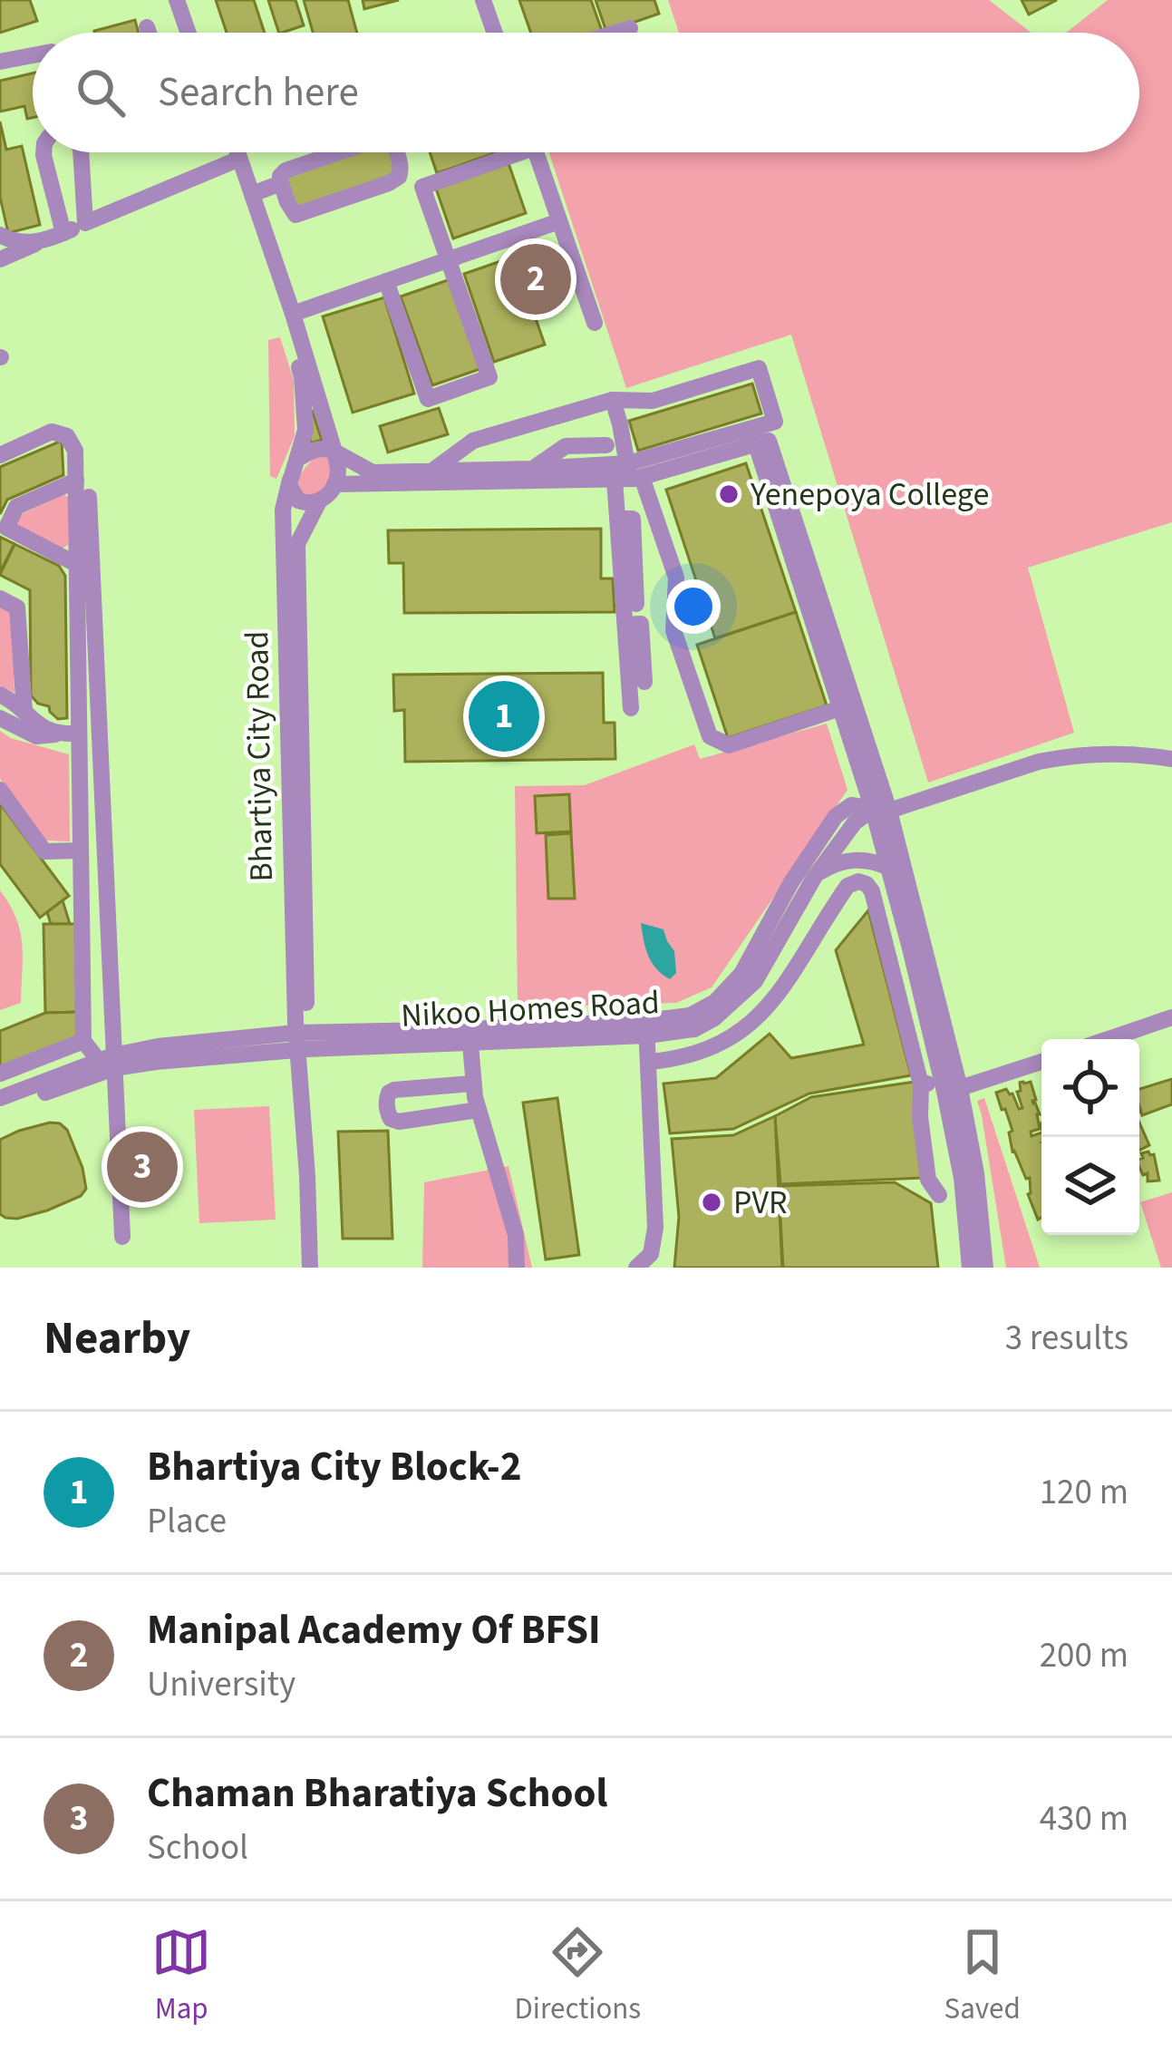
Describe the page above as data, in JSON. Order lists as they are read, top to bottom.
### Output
{
  "streets": {
    "street": ["Bhartiya City Road", "Nikoo Homes Road"]
  },
  "crossings": [
    ["Bhartiya City Road", "Nikoo Homes Road"]
  ],
  "places": ["Yenepoya College", "PVR"],
  "page": {
    "search": "Search here",
    "pins": ["2", "1", "3"],
    "heading": ["Nearby", "3 results"],
    "list": [
      {
        "mark": "1",
        "name": "Bhartiya City Block-2",
        "note": "Place",
        "value": "120 m"
      },
      {
        "mark": "2",
        "name": "Manipal Academy Of BFSI",
        "note": "University",
        "value": "200 m"
      },
      {
        "mark": "3",
        "name": "Chaman Bharatiya School",
        "note": "School",
        "value": "430 m"
      }
    ],
    "nav": ["Map", "Directions", "Saved"]
  }
}
